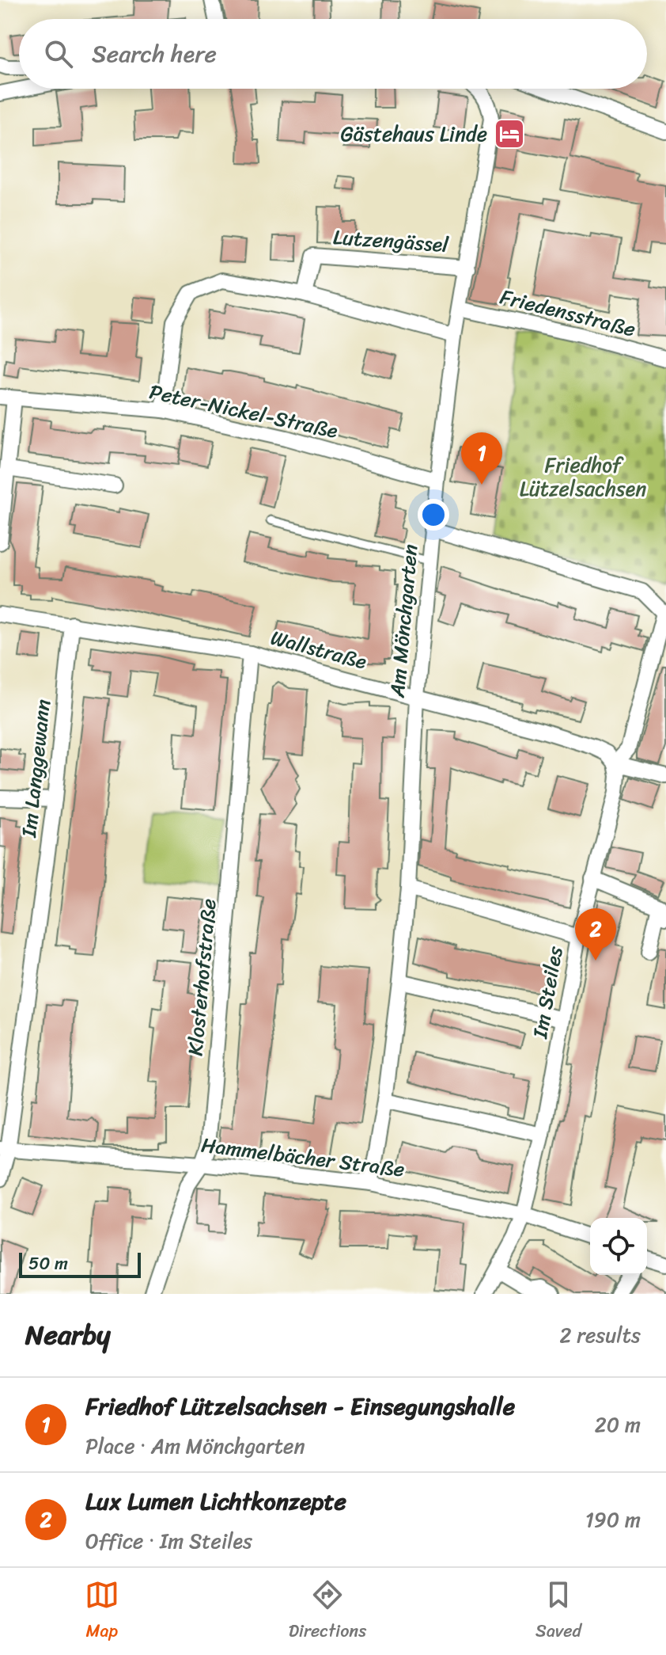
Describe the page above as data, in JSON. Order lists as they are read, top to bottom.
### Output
{
  "streets": {
    "street": [
      "Lutzengässel",
      "Friedensstraße",
      "Peter-Nickel-Straße",
      "Am Mönchgarten",
      "Wallstraße",
      "Im Langgewann",
      "Klosterhofstraße",
      "Im Steiles",
      "Hammelbächer Straße"
    ]
  },
  "crossings": [
    ["Lutzengässel", "Am Mönchgarten"],
    ["Friedensstraße", "Am Mönchgarten"],
    ["Peter-Nickel-Straße", "Am Mönchgarten"],
    ["Am Mönchgarten", "Wallstraße"],
    ["Am Mönchgarten", "Hammelbächer Straße"],
    ["Wallstraße", "Im Langgewann"],
    ["Wallstraße", "Klosterhofstraße"],
    ["Wallstraße", "Im Steiles"],
    ["Im Langgewann", "Hammelbächer Straße"],
    ["Klosterhofstraße", "Hammelbächer Straße"],
    ["Im Steiles", "Hammelbächer Straße"]
  ],
  "parks": ["Friedhof Lützelsachsen"],
  "places": {
    "hotel": ["Gästehaus Linde"]
  },
  "scale_bar": "50 m",
  "page": {
    "search": "Search here",
    "pins": ["1", "2"],
    "scale": "50 m",
    "heading": ["Nearby", "2 results"],
    "list": [
      {
        "mark": "1",
        "name": "Friedhof Lützelsachsen - Einsegungshalle",
        "note": "Place · Am Mönchgarten",
        "value": "20 m"
      },
      {
        "mark": "2",
        "name": "Lux Lumen Lichtkonzepte",
        "note": "Office · Im Steiles",
        "value": "190 m"
      }
    ],
    "nav": ["Map", "Directions", "Saved"]
  }
}
